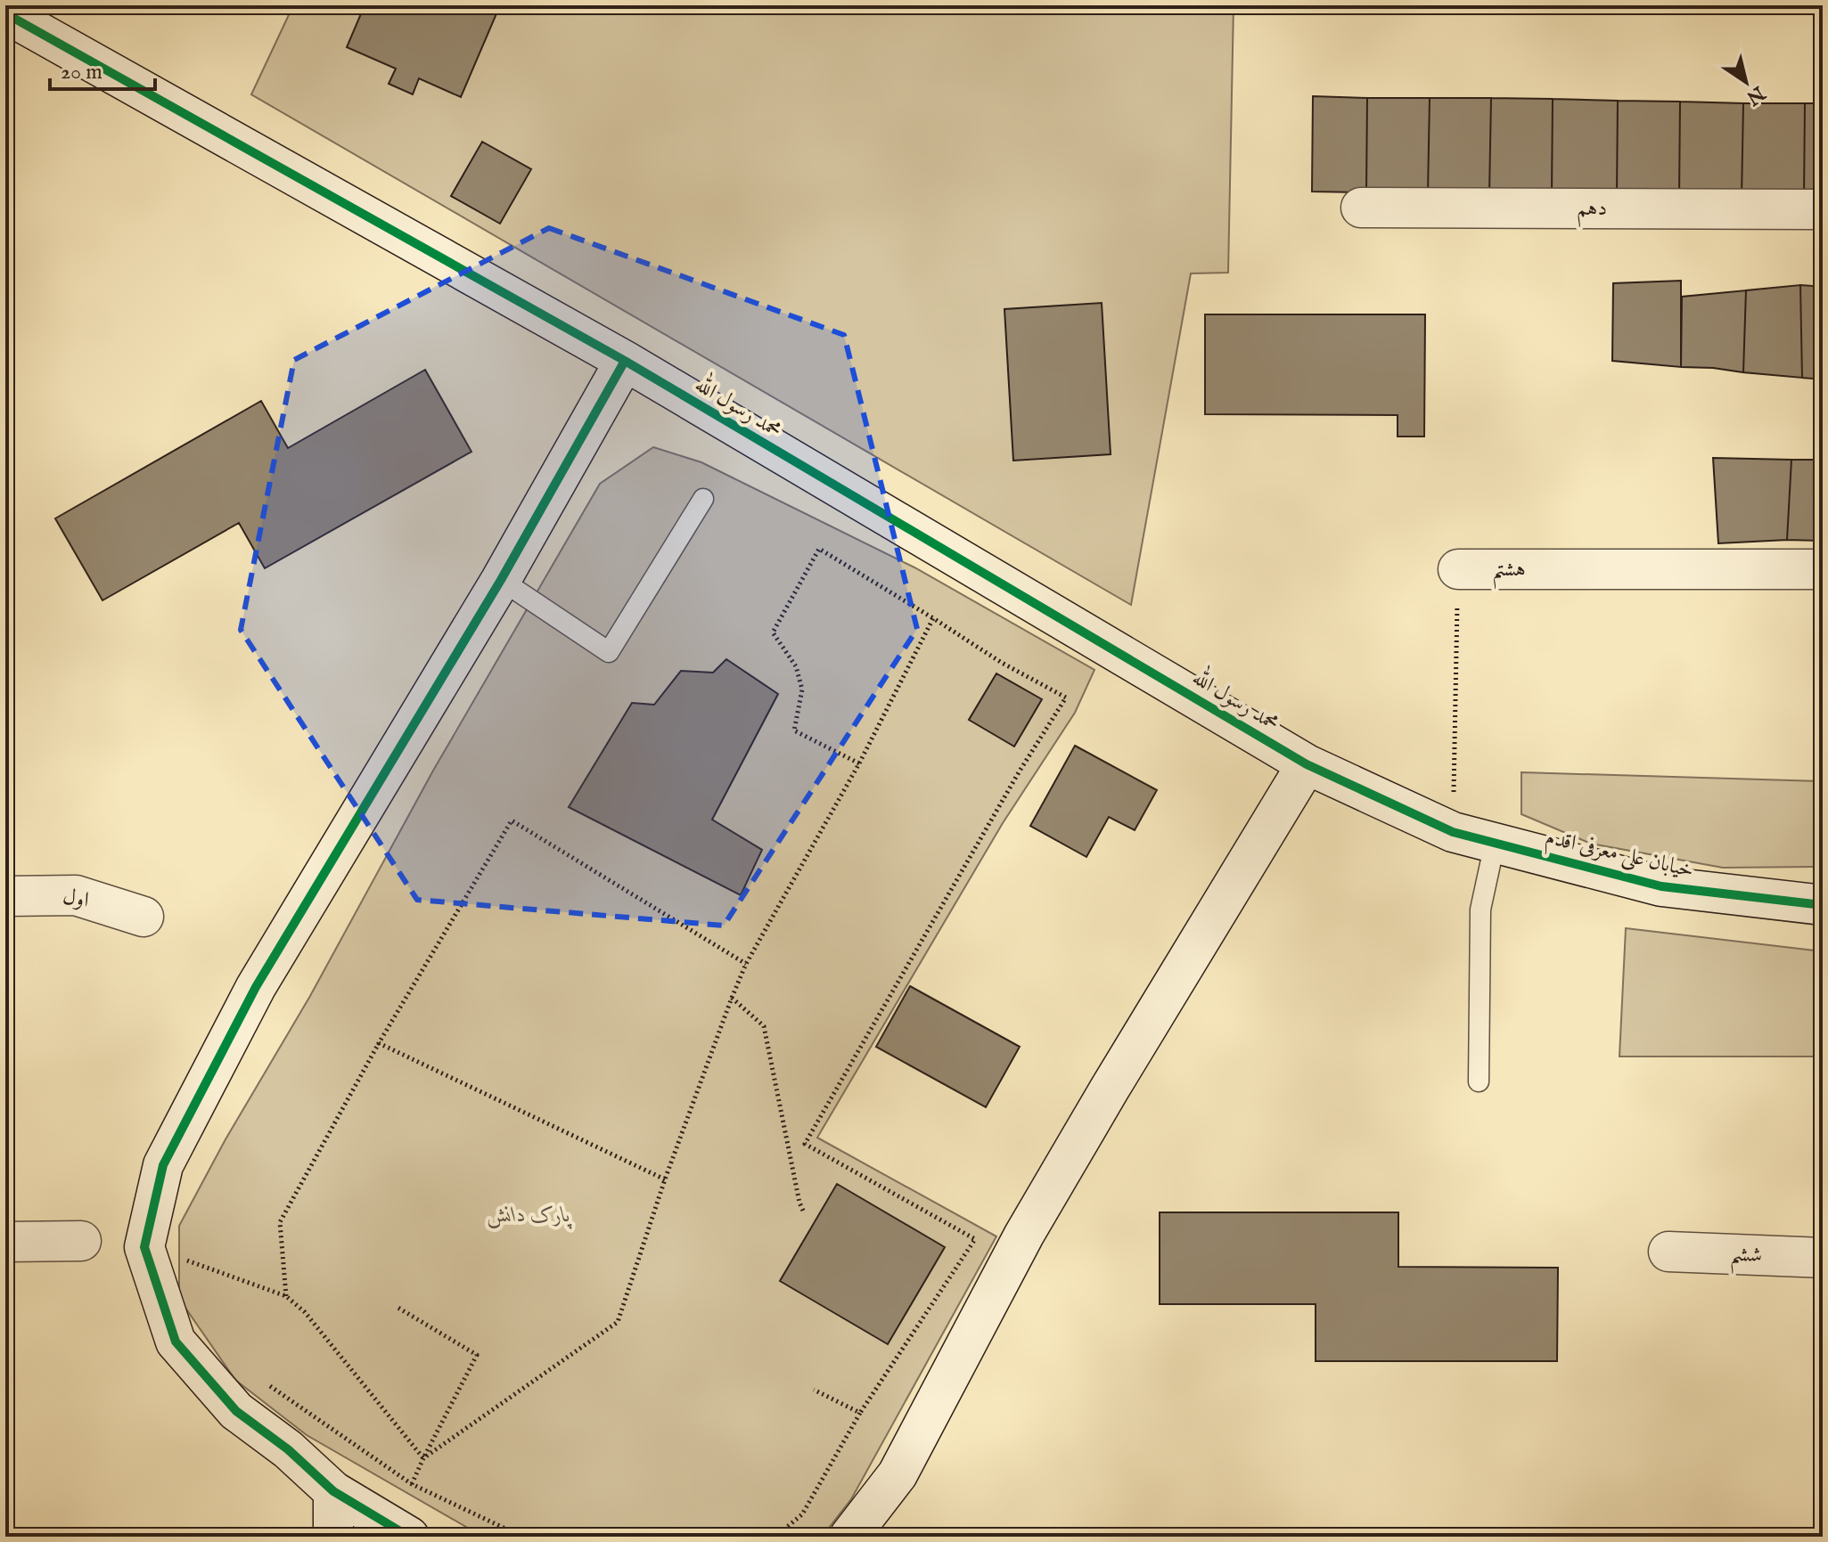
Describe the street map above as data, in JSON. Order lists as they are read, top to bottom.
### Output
{
  "streets": {
    "street": [
      "دهم",
      "محمد رسول الله",
      "هشتم",
      "خیابان علی معرفی اقدم",
      "اول",
      "ششم"
    ]
  },
  "crossings": [
    ["محمد رسول الله", "خیابان علی معرفی اقدم"]
  ],
  "parks": ["پارک دانش"],
  "scale_bar": "20 m",
  "north": "bottom right"
}
